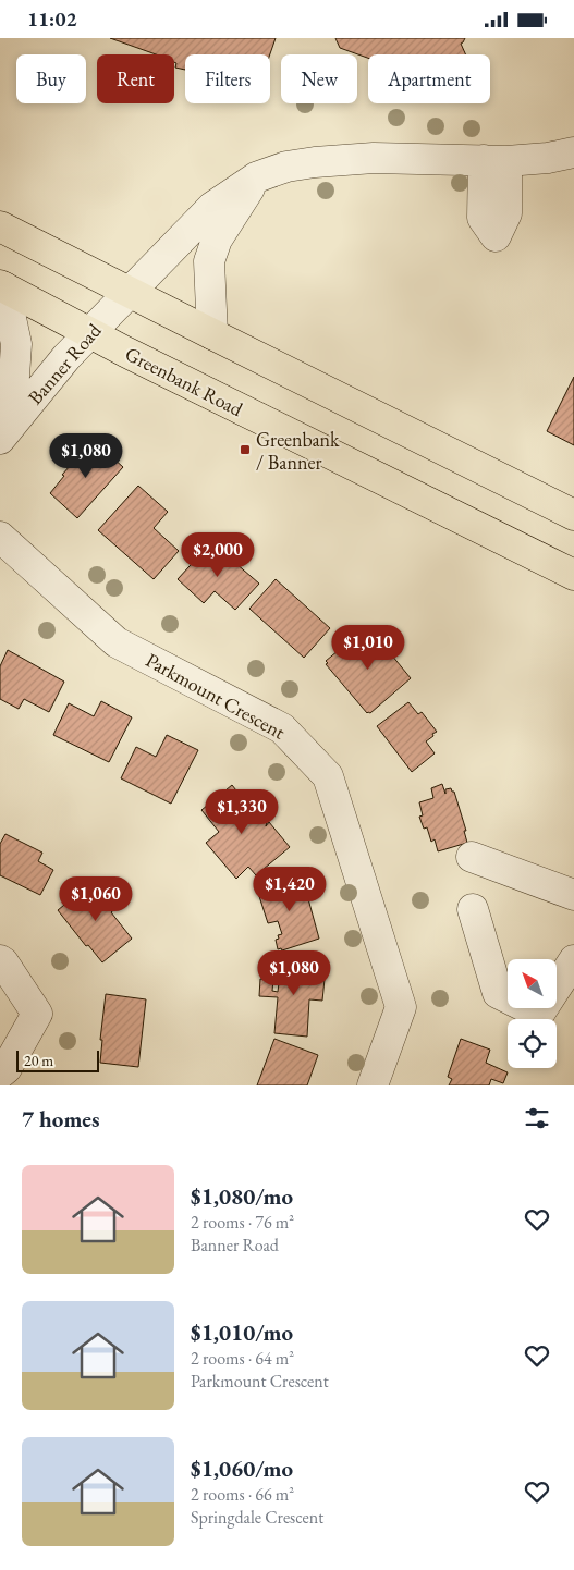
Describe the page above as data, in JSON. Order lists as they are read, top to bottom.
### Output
{
  "streets": {
    "main road": ["Greenbank Road"],
    "street": ["Banner Road", "Parkmount Crescent"]
  },
  "crossings": [
    ["Banner Road", "Greenbank Road"]
  ],
  "places": {
    "transit": ["Greenbank / Banner"]
  },
  "scale_bar": "20 m",
  "north": "top left",
  "page": {
    "status": "11:02",
    "chip": [
      "Buy",
      "Rent",
      "Filters",
      "New",
      "Apartment"
    ],
    "price": [
      "$1,080",
      "$2,000",
      "$1,010",
      "$1,330",
      "$1,420",
      "$1,060",
      "$1,080"
    ],
    "scale": "20 m",
    "heading": "7 homes",
    "list": [
      {
        "name": "$1,080/mo",
        "note": "2 rooms · 76 m² · Banner Road"
      },
      {
        "name": "$1,010/mo",
        "note": "2 rooms · 64 m² · Parkmount Crescent"
      },
      {
        "name": "$1,060/mo",
        "note": "2 rooms · 66 m² · Springdale Crescent"
      }
    ]
  }
}
